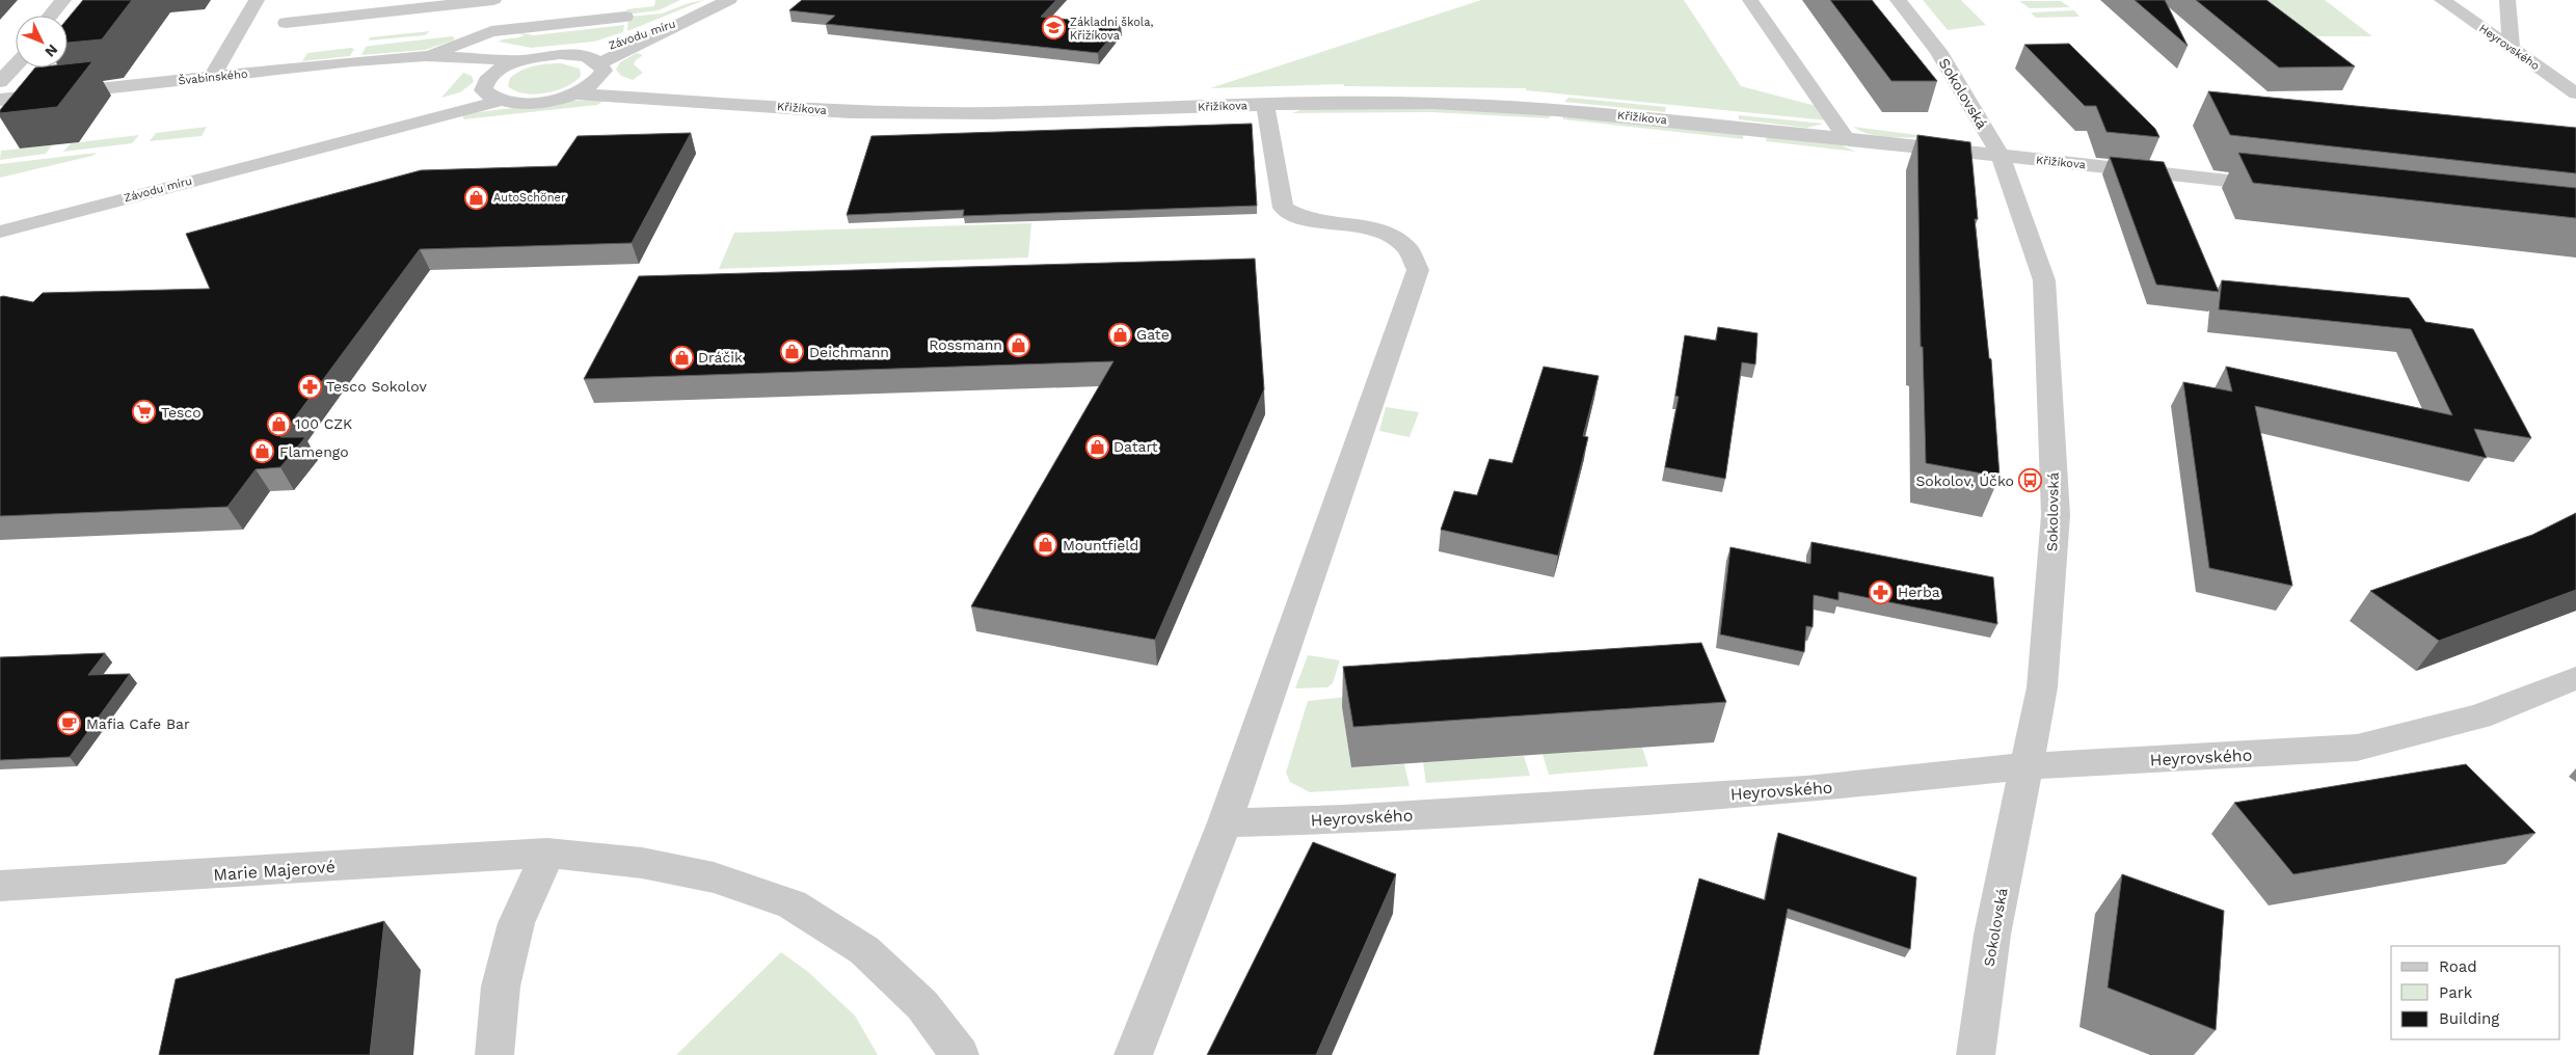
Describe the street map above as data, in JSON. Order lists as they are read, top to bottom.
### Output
{
  "streets": {
    "street": [
      "Závodu míru",
      "Heyrovského",
      "Švabinského",
      "Sokolovská",
      "Křižíkova",
      "Marie Majerové"
    ]
  },
  "crossings": [
    ["Závodu míru", "Švabinského"],
    ["Závodu míru", "Křižíkova"],
    ["Heyrovského", "Sokolovská"],
    ["Sokolovská", "Křižíkova"]
  ],
  "places": {
    "school or university": ["Základní škola, Křižíkova"],
    "shop": [
      "AutoSchöner",
      "Gate",
      "Rossmann",
      "Deichmann",
      "Dráčik",
      "100 CZK",
      "Datart",
      "Flamengo",
      "Mountfield"
    ],
    "pharmacy": ["Tesco Sokolov", "Herba"],
    "supermarket": ["Tesco"],
    "bus stop": ["Sokolov, Účko"],
    "cafe": ["Mafia Cafe Bar"]
  },
  "legend": ["Road", "Park", "Building"],
  "north": "bottom right"
}
